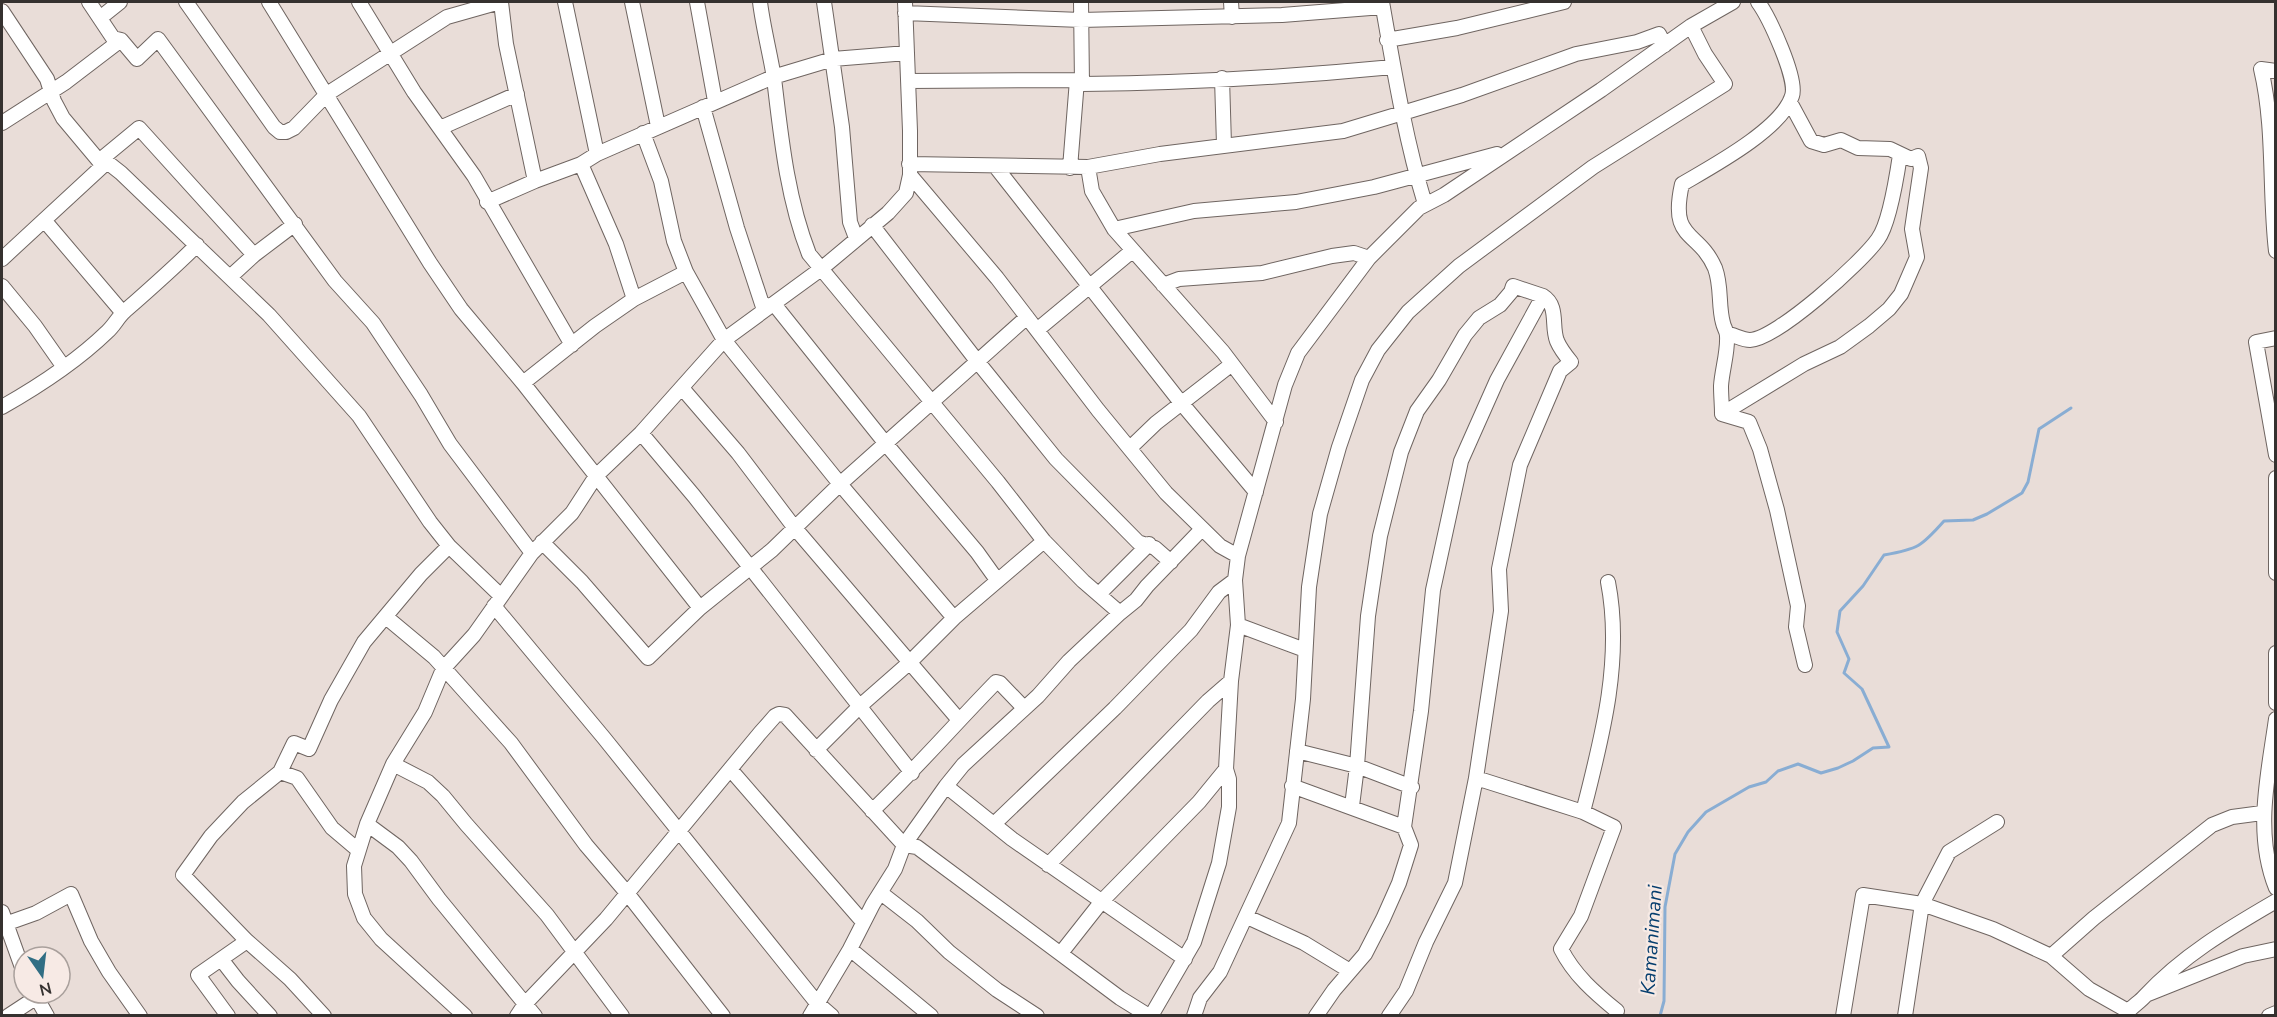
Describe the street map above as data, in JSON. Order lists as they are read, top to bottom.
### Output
{
  "water": ["Kamanimani"],
  "north": "bottom"
}
